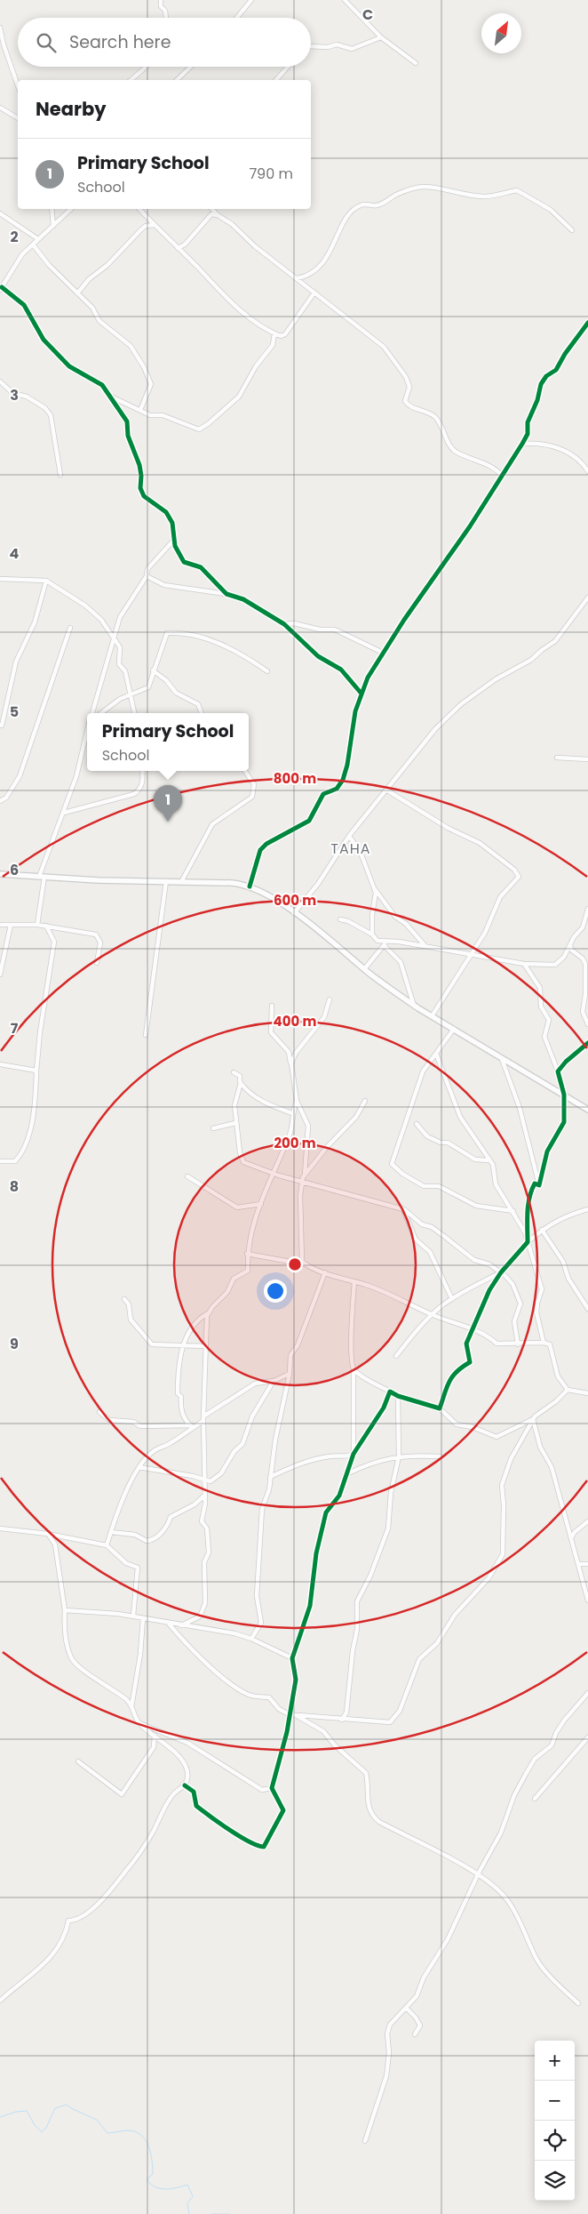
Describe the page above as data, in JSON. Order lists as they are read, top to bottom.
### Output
{
  "districts": ["TAHA"],
  "north": "top right",
  "page": {
    "search": "Search here",
    "heading": "Nearby",
    "list": [
      {
        "mark": "1",
        "name": "Primary School",
        "note": "School",
        "value": "790 m"
      }
    ],
    "popup": ["Primary School", "School"],
    "pins": "1",
    "map_buttons": ["+", "−"]
  },
  "grid": {
    "columns": ["C"],
    "rows": [
      "2",
      "3",
      "4",
      "5",
      "6",
      "7",
      "8",
      "9"
    ]
  },
  "rings": [
    "800 m",
    "600 m",
    "400 m",
    "200 m"
  ]
}
